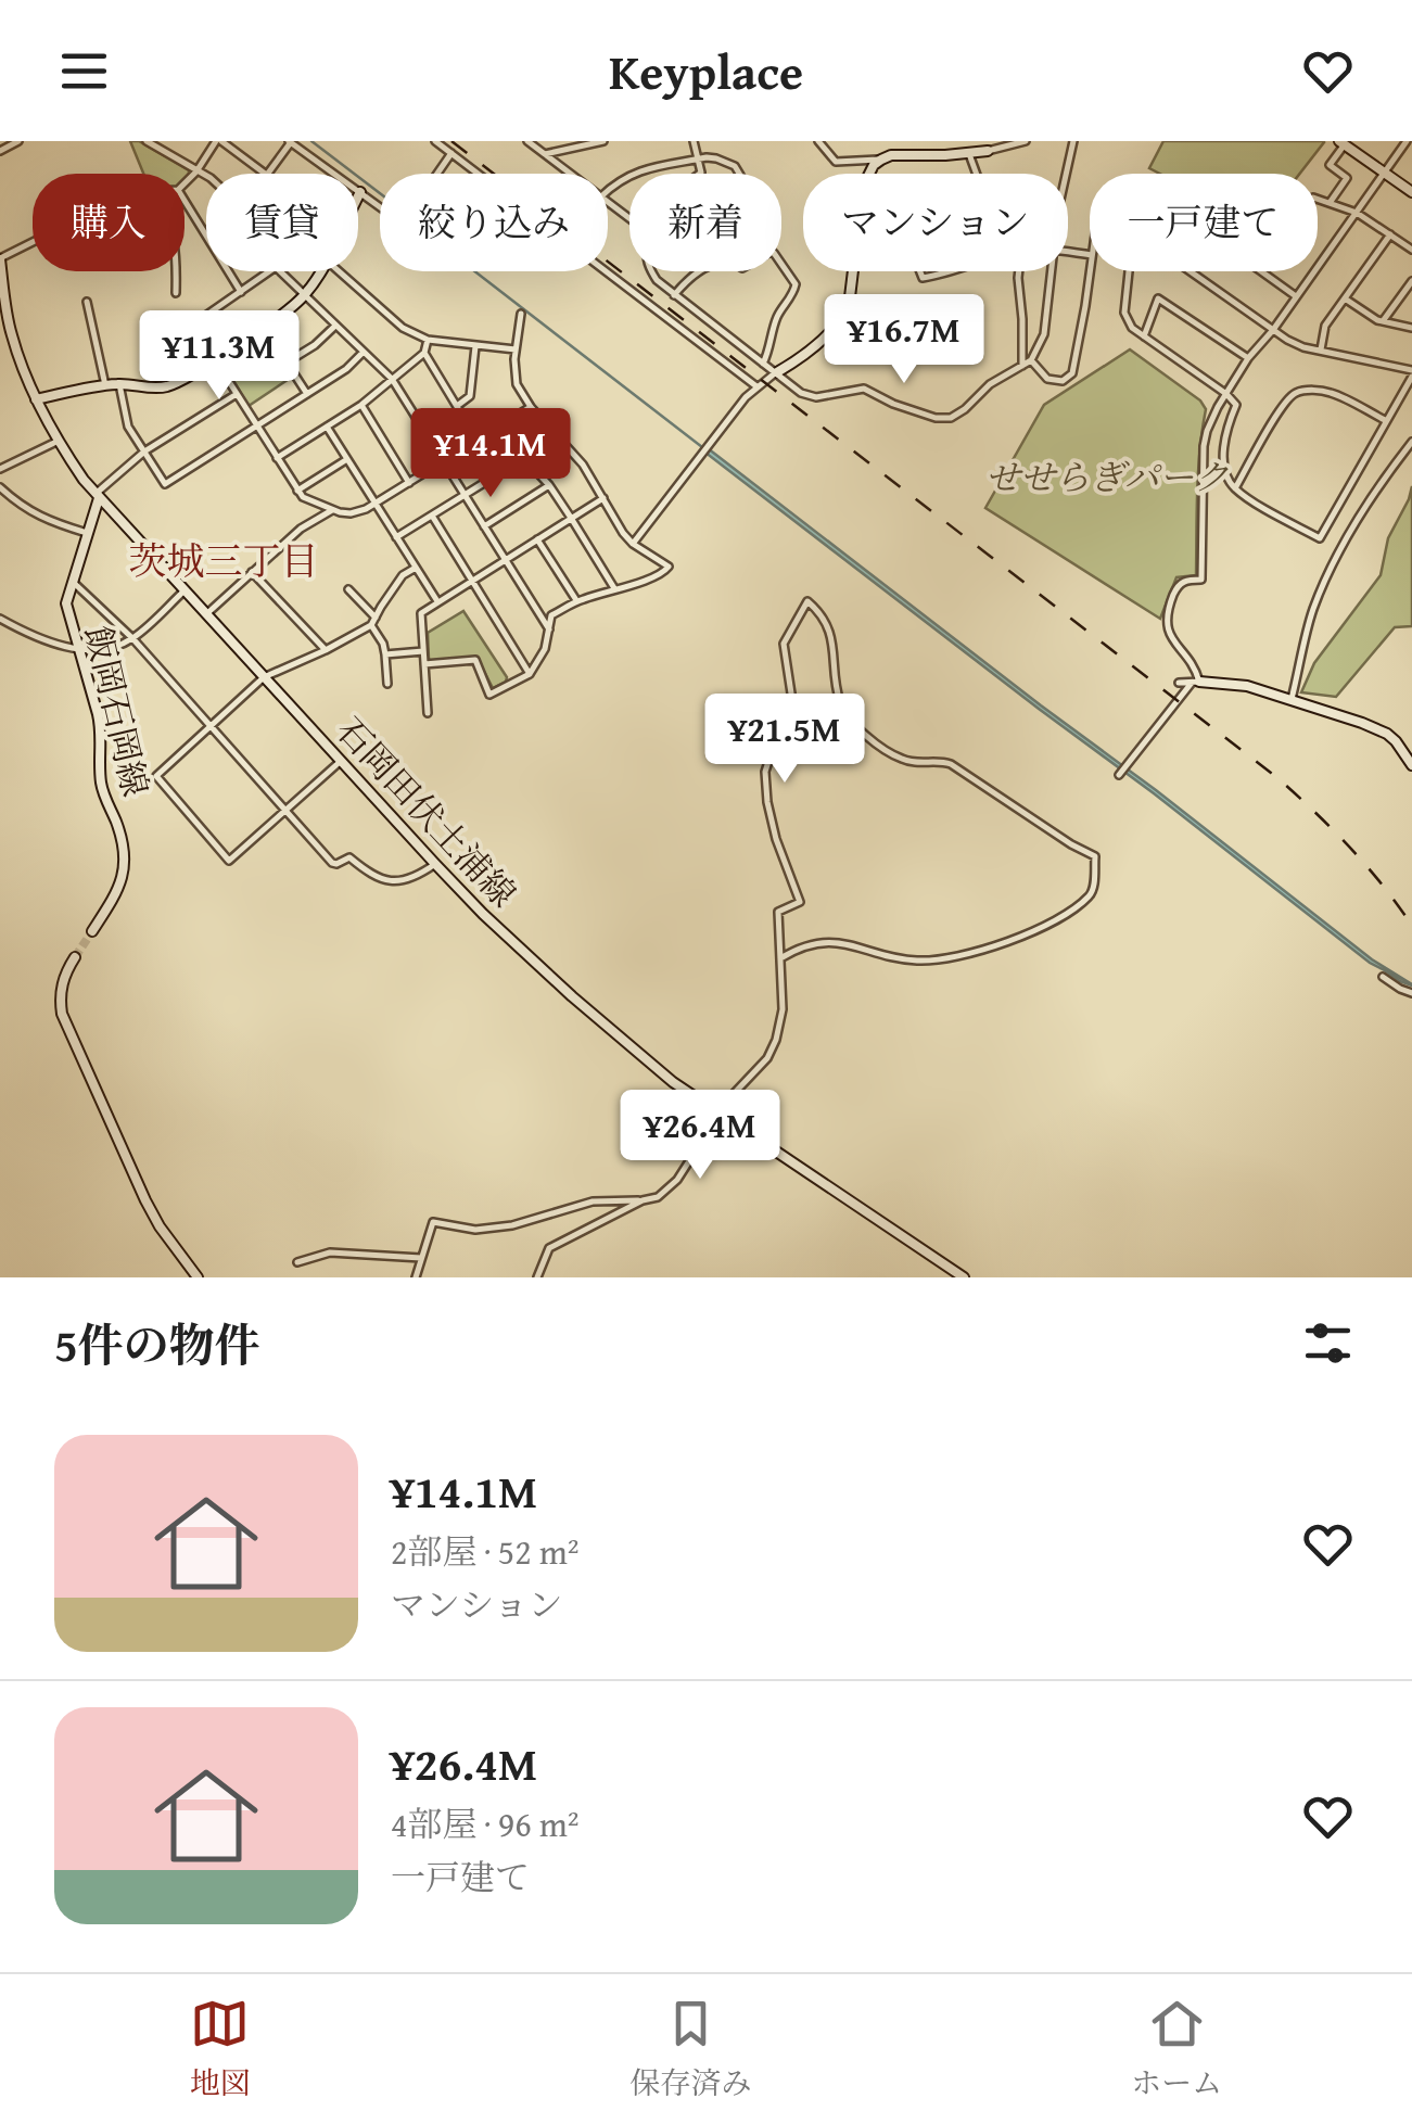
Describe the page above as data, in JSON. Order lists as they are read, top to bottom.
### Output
{
  "streets": {
    "main road": ["飯岡石岡線", "石岡田伏土浦線"]
  },
  "crossings": [
    ["飯岡石岡線", "石岡田伏土浦線"]
  ],
  "districts": ["茨城三丁目"],
  "parks": ["せせらぎパーク"],
  "page": {
    "header": "Keyplace",
    "chip": [
      "購入",
      "賃貸",
      "絞り込み",
      "新着",
      "マンション",
      "一戸建て"
    ],
    "price": [
      "¥16.7M",
      "¥11.3M",
      "¥14.1M",
      "¥21.5M",
      "¥26.4M"
    ],
    "heading": "5件の物件",
    "list": [
      {
        "name": "¥14.1M",
        "note": "2部屋 · 52 m² · マンション"
      },
      {
        "name": "¥26.4M",
        "note": "4部屋 · 96 m² · 一戸建て"
      }
    ],
    "tabs": ["地図", "保存済み", "ホーム"]
  }
}
